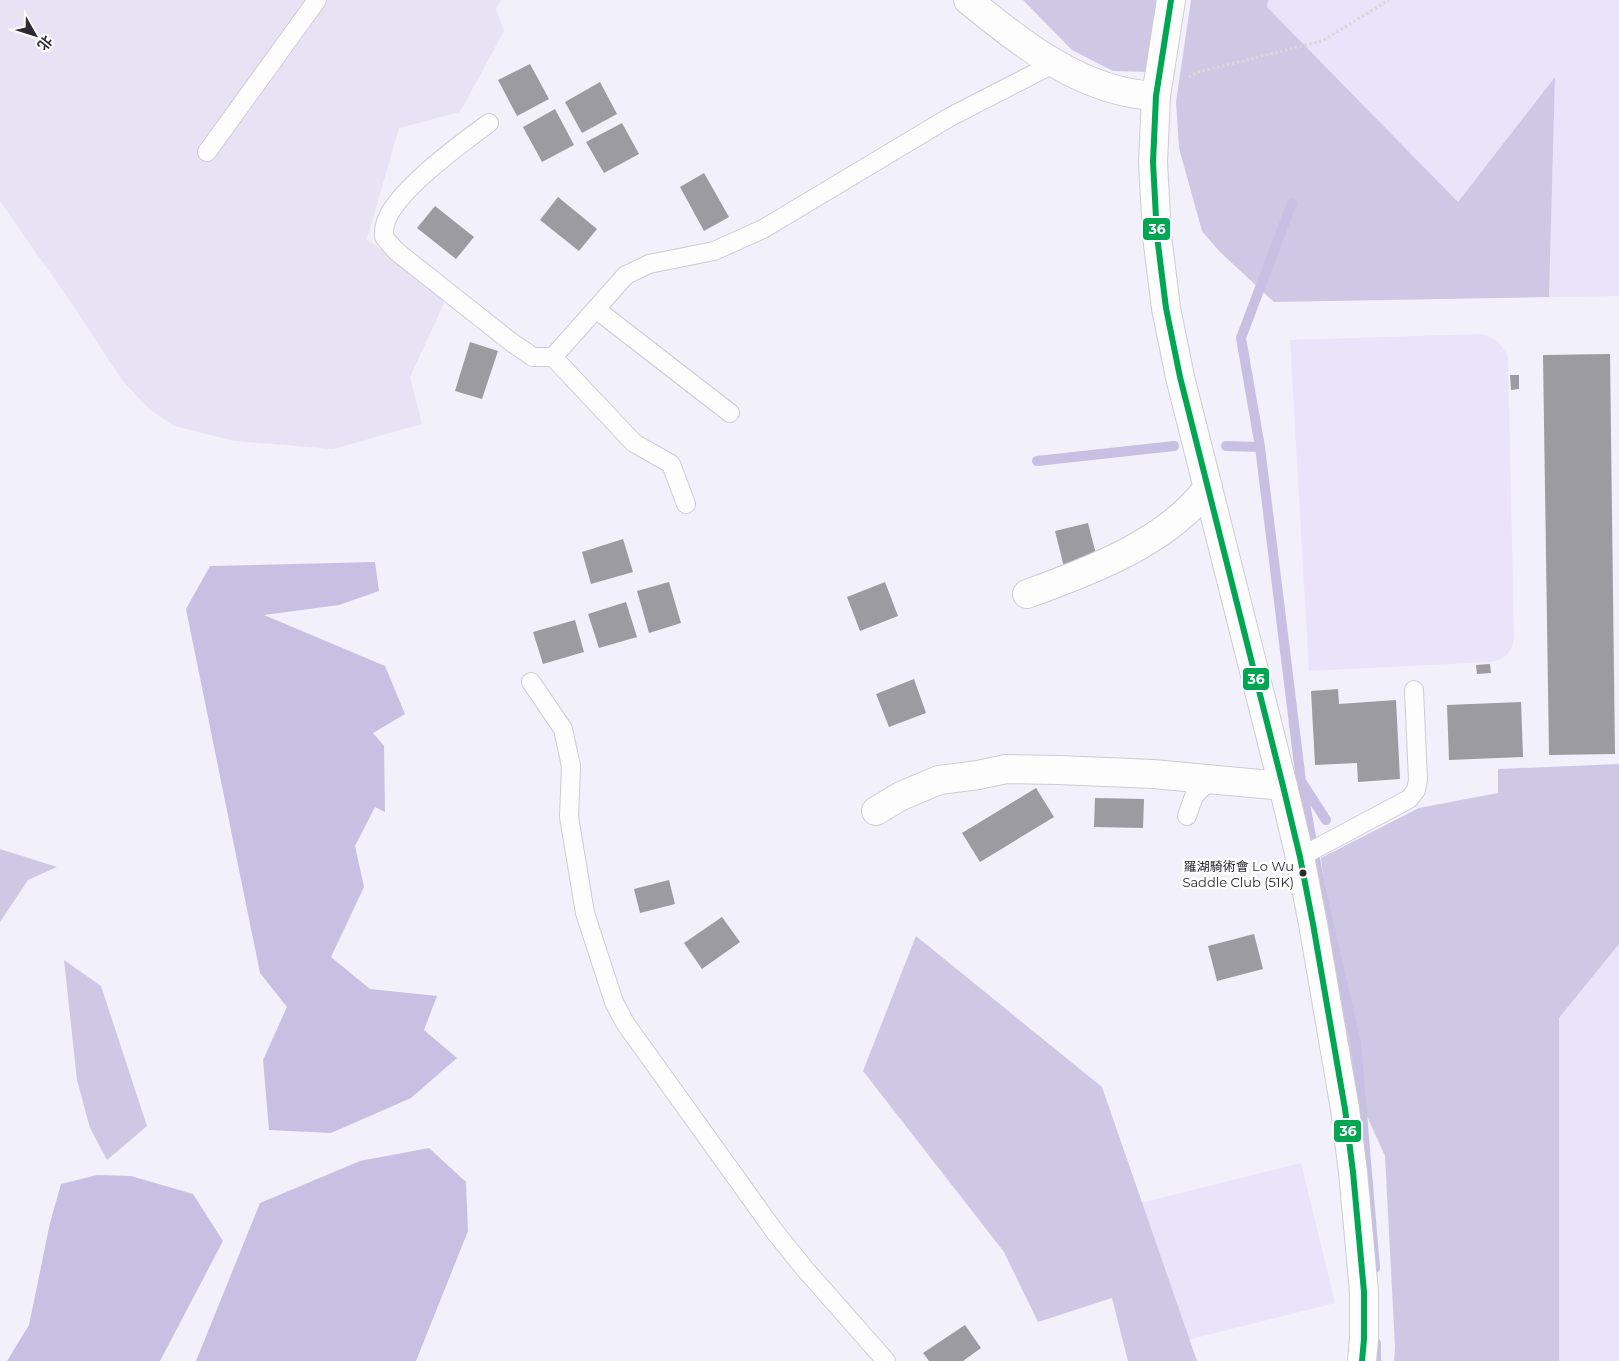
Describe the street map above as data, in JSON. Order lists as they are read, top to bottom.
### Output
{
  "places": ["羅湖騎術會 Lo Wu Saddle Club (51K)"],
  "lines": ["transit line 36"],
  "north": "bottom right"
}
